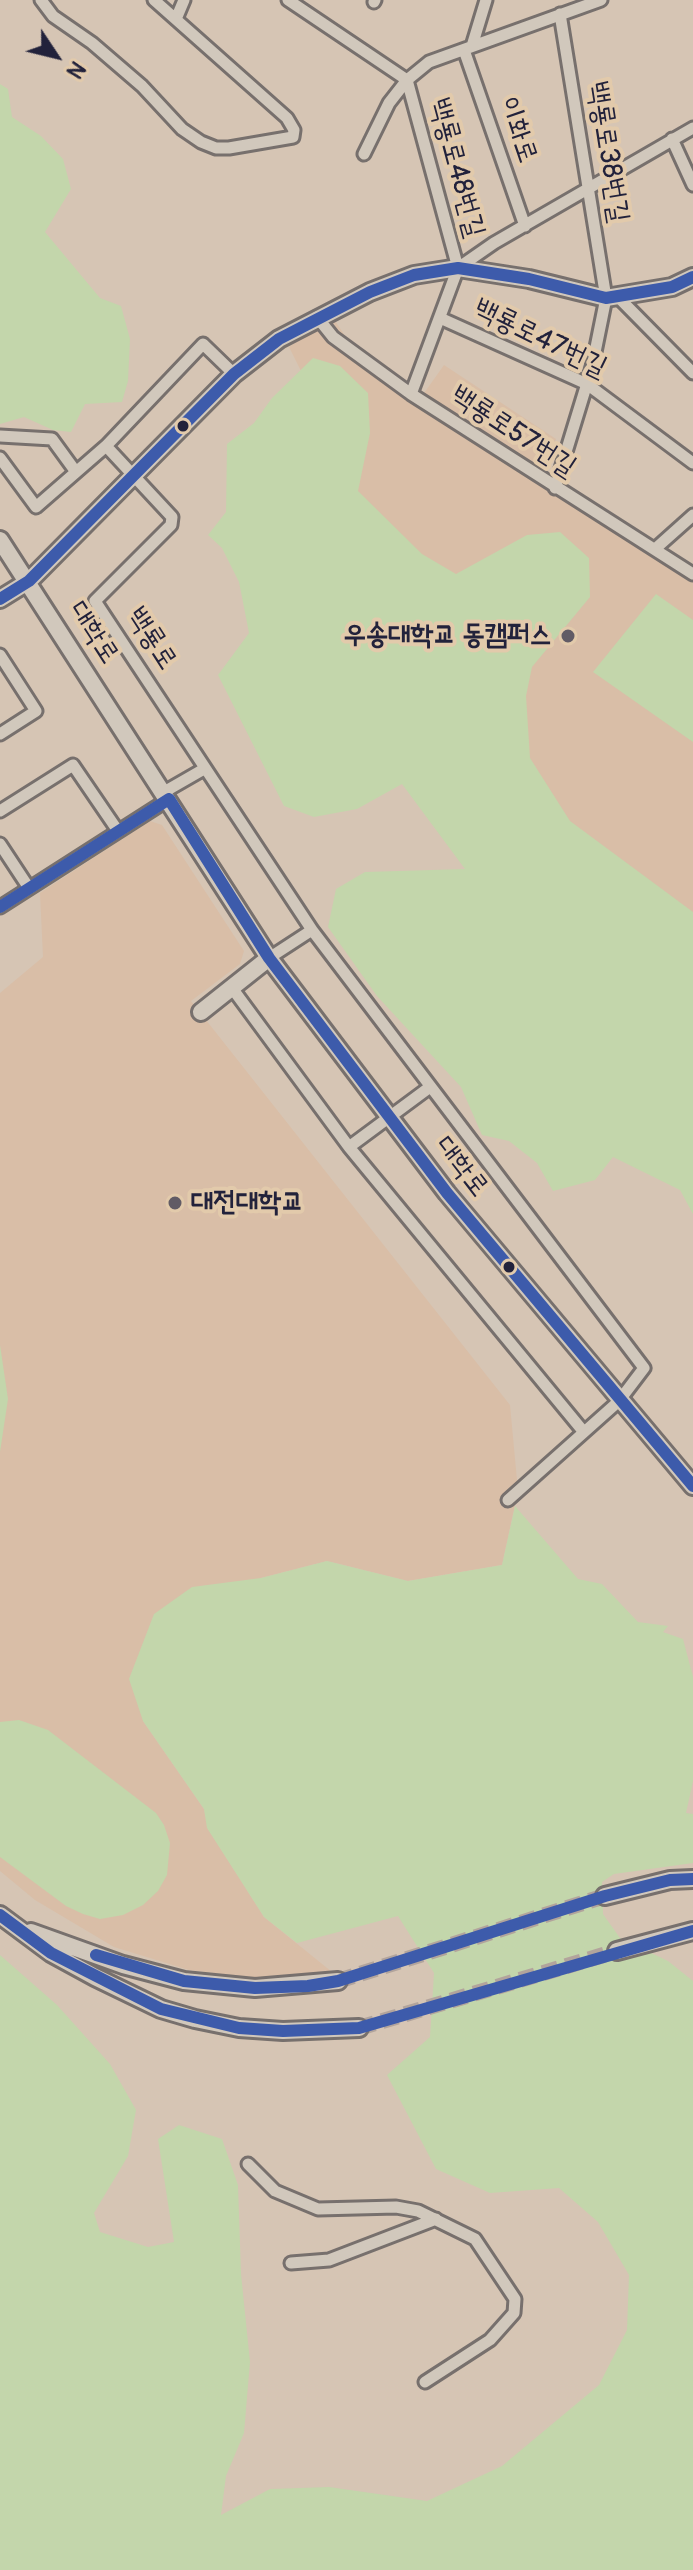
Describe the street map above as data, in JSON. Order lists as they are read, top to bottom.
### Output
{
  "streets": {
    "main road": ["대학로"],
    "street": [
      "이화로",
      "백룡로38번길",
      "백룡로48번길",
      "백룡로47번길",
      "백룡로57번길",
      "백룡로"
    ]
  },
  "places": ["우송대학교 동캠퍼스", "대전대학교"],
  "north": "bottom right"
}
